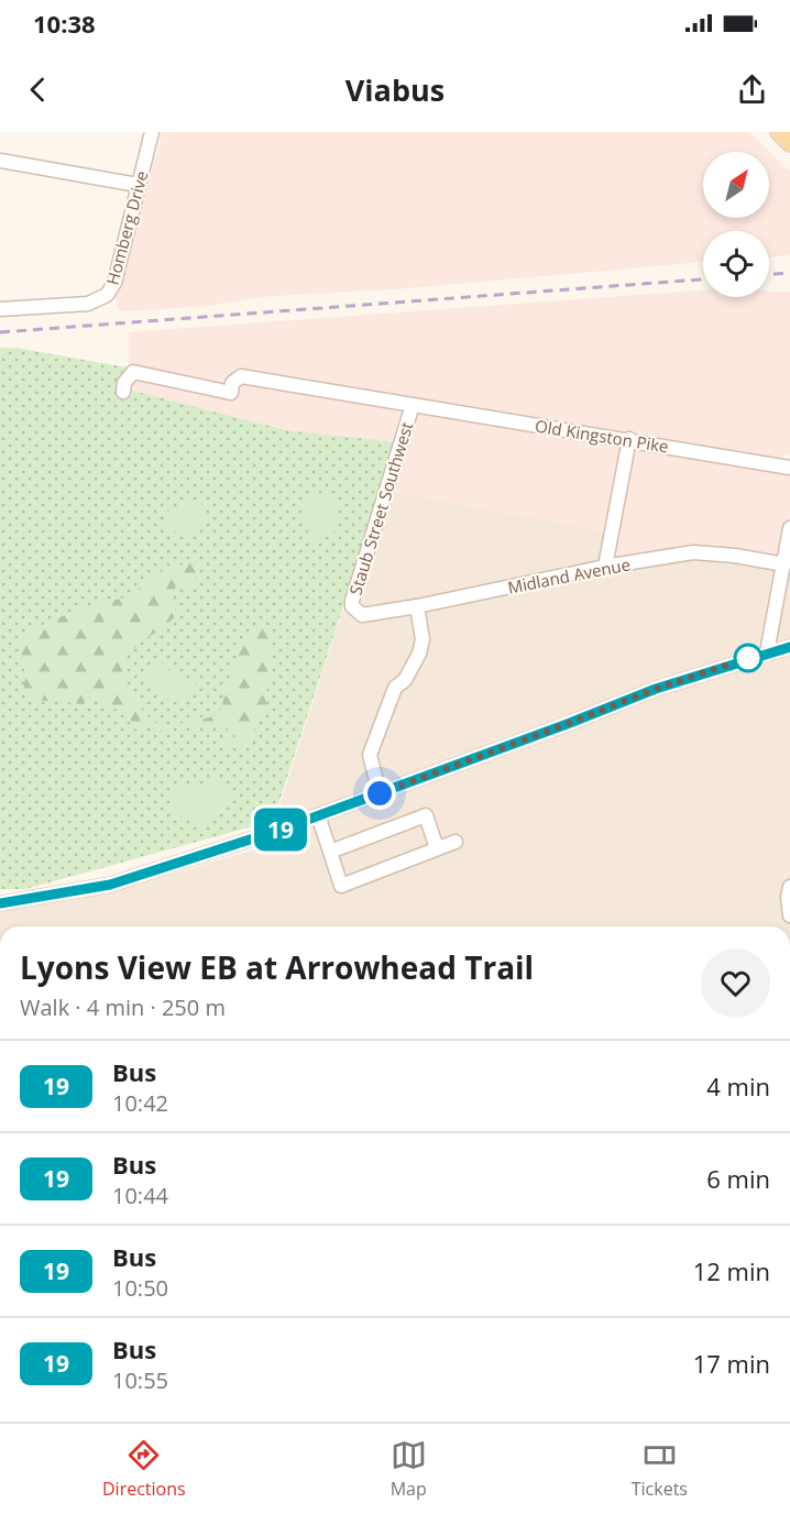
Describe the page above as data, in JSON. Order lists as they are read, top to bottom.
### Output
{
  "streets": {
    "street": [
      "Homberg Drive",
      "Old Kingston Pike",
      "Staub Street Southwest",
      "Midland Avenue"
    ]
  },
  "crossings": [
    ["Old Kingston Pike", "Staub Street Southwest"],
    ["Staub Street Southwest", "Midland Avenue"]
  ],
  "lines": ["bus line 19"],
  "north": "top right",
  "page": {
    "status": "10:38",
    "header": "Viabus",
    "on_map": "19",
    "heading": ["Lyons View EB at Arrowhead Trail", "Walk · 4 min · 250 m"],
    "list": [
      {
        "mark": "19",
        "name": "Bus",
        "note": "10:42",
        "value": "4 min"
      },
      {
        "mark": "19",
        "name": "Bus",
        "note": "10:44",
        "value": "6 min"
      },
      {
        "mark": "19",
        "name": "Bus",
        "note": "10:50",
        "value": "12 min"
      },
      {
        "mark": "19",
        "name": "Bus",
        "note": "10:55",
        "value": "17 min"
      }
    ],
    "tabs": ["Directions", "Map", "Tickets"]
  }
}
